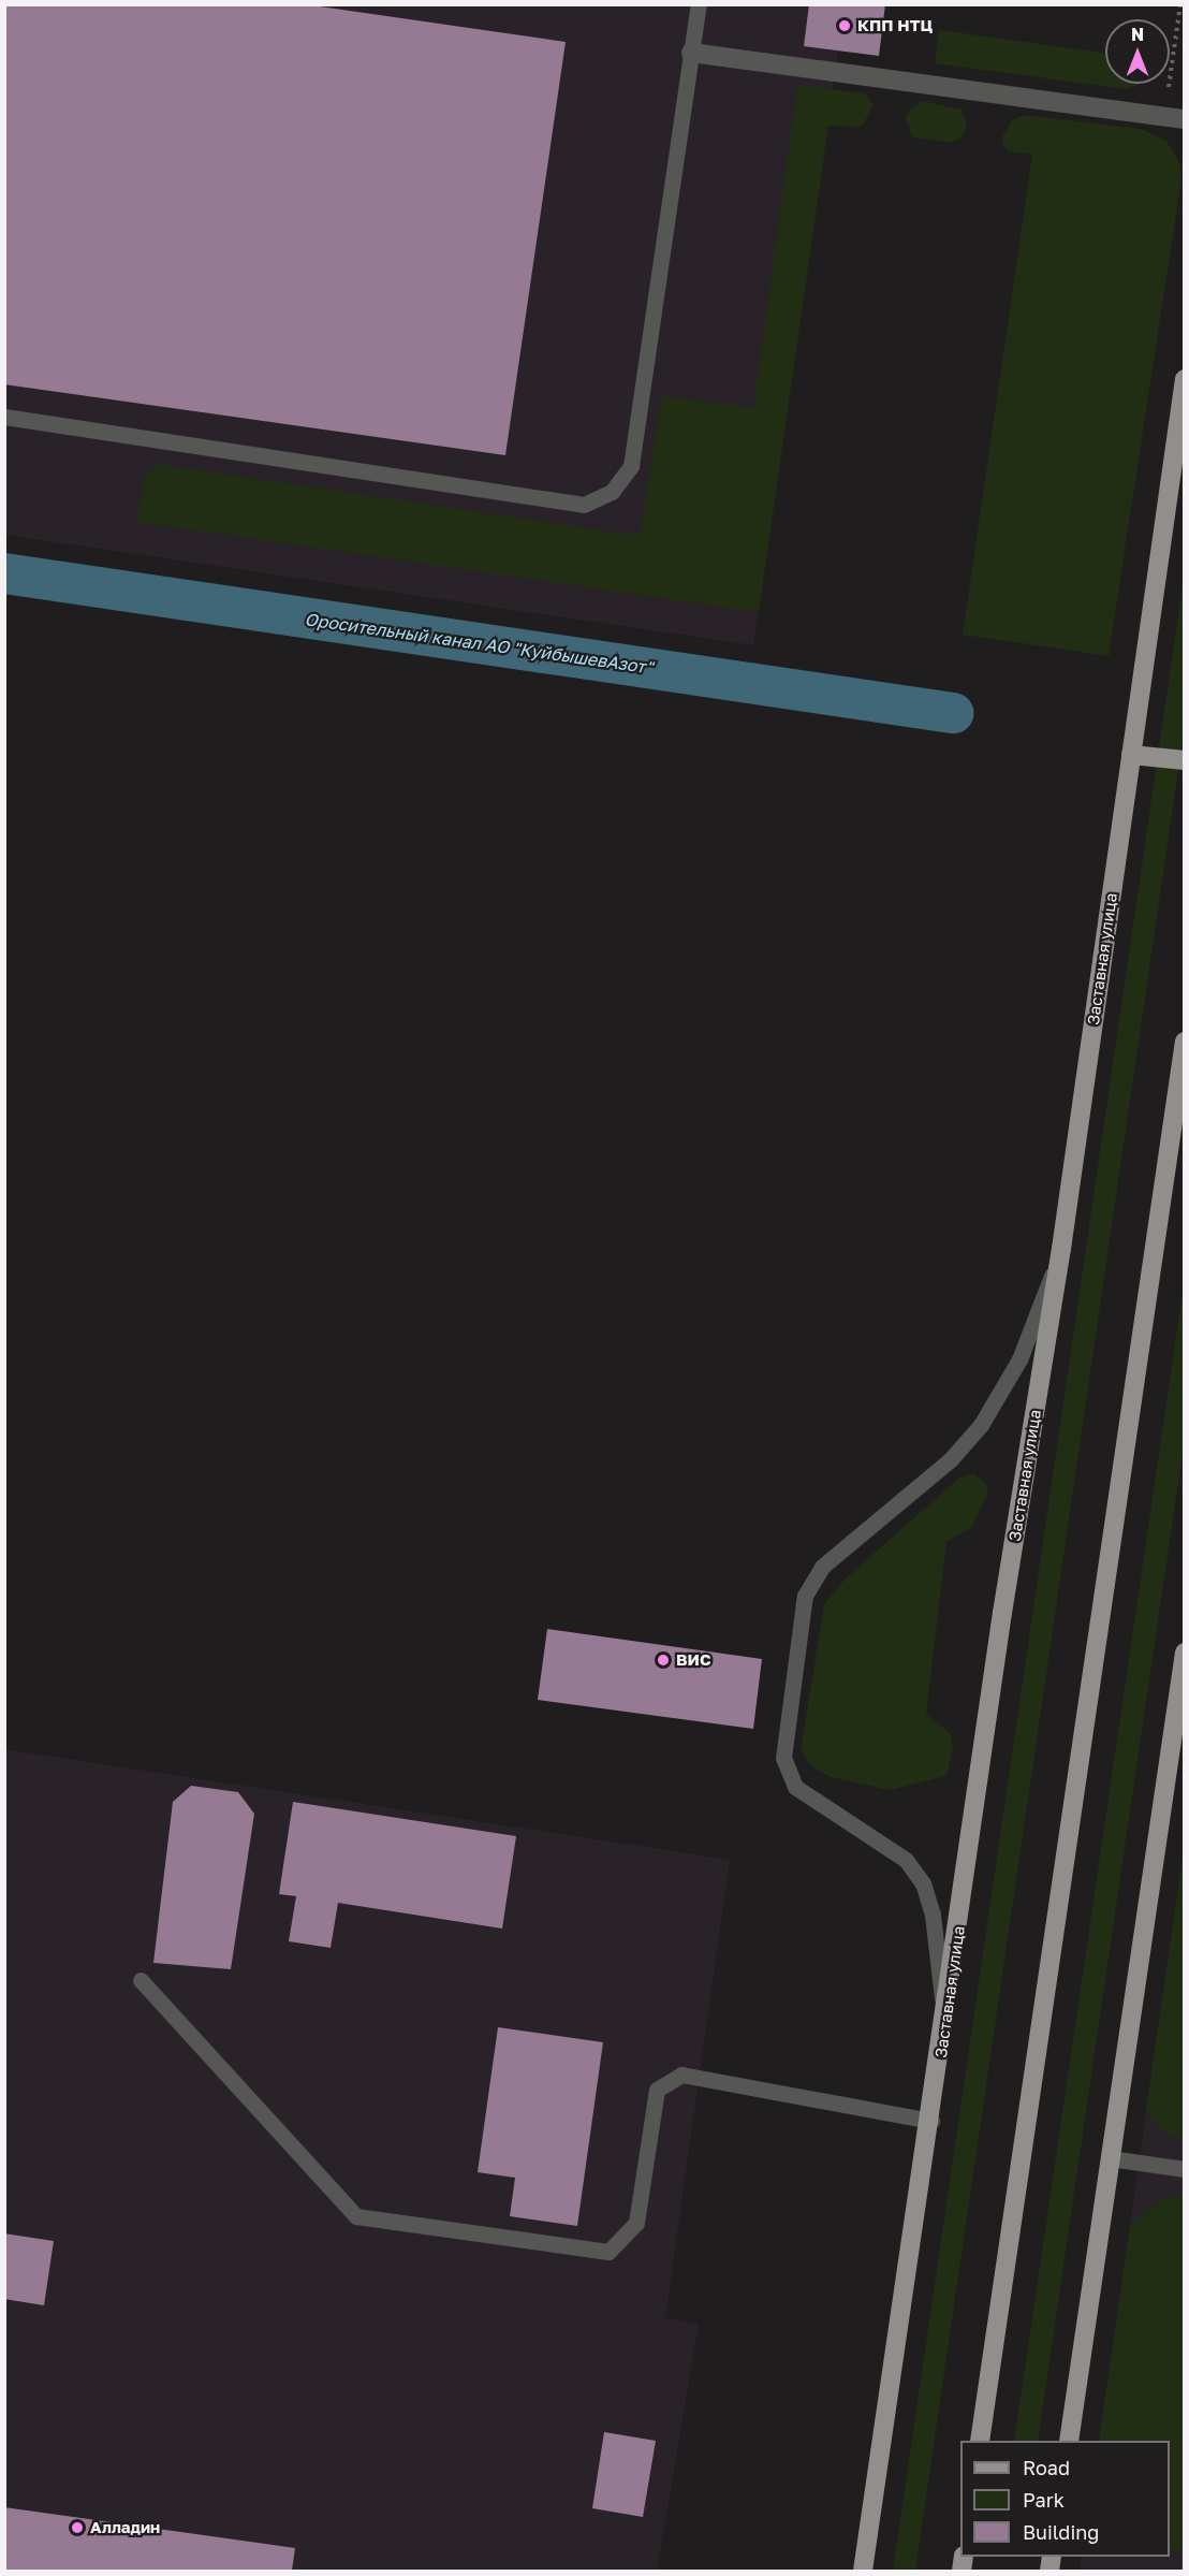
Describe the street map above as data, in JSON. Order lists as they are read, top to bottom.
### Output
{
  "streets": {
    "main road": ["Заставная улица"]
  },
  "water": ["Оросительный канал АО \"КуйбышевАзот\""],
  "places": ["КПП НТЦ", "ВИС", "Алладин"],
  "legend": ["Road", "Park", "Building"],
  "north": "top"
}
